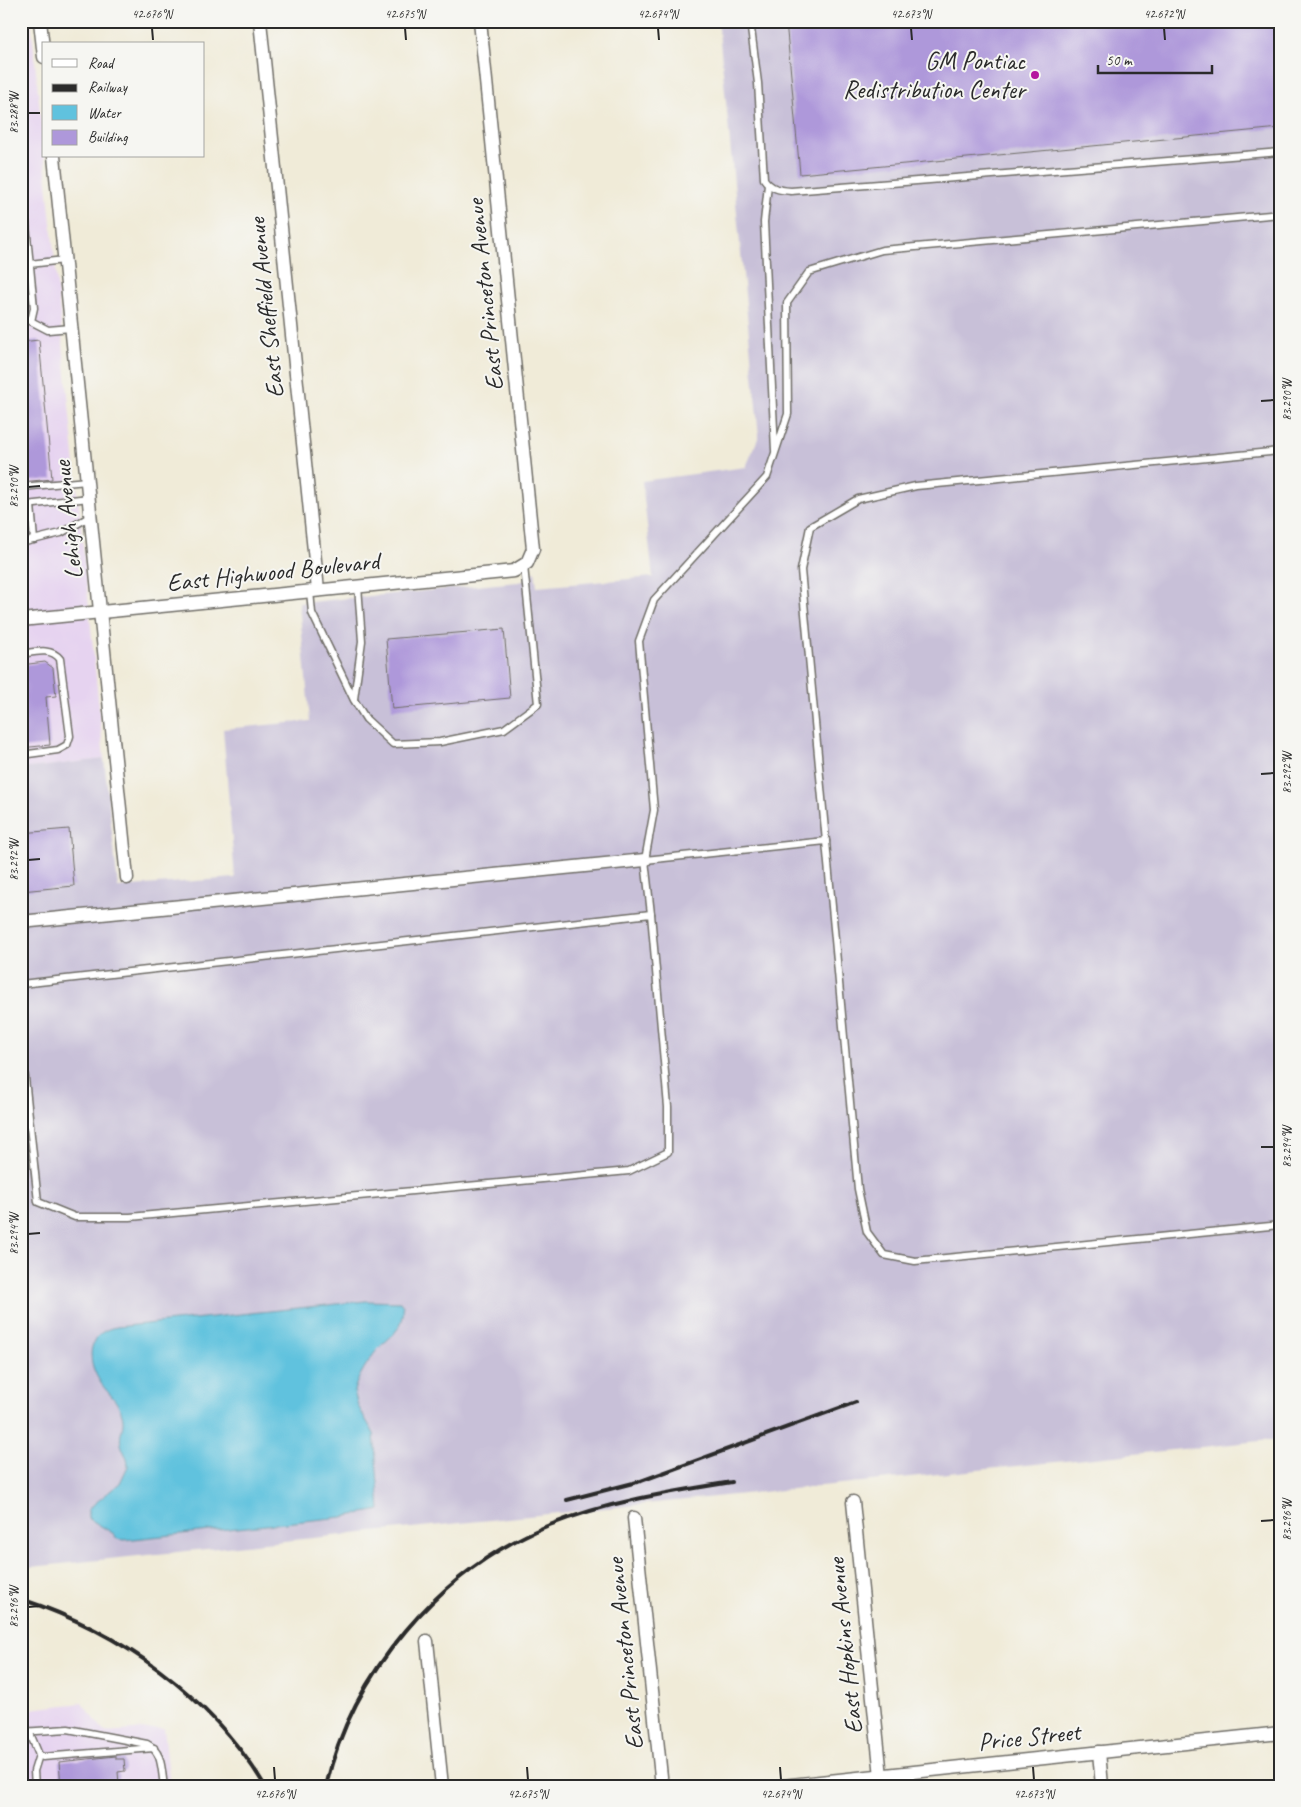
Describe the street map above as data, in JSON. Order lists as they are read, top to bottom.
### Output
{
  "streets": {
    "street": [
      "East Princeton Avenue",
      "East Sheffield Avenue",
      "Lehigh Avenue",
      "East Highwood Boulevard",
      "East Hopkins Avenue",
      "Price Street"
    ]
  },
  "crossings": [
    ["East Princeton Avenue", "East Highwood Boulevard"],
    ["East Sheffield Avenue", "East Highwood Boulevard"],
    ["Lehigh Avenue", "East Highwood Boulevard"],
    ["East Hopkins Avenue", "Price Street"]
  ],
  "places": ["GM Pontiac Redistribution Center"],
  "legend": [
    "Road",
    "Railway",
    "Water",
    "Building"
  ],
  "scale_bar": "50 m",
  "coordinates": [
    "42.676°N",
    "42.675°N",
    "42.674°N",
    "42.673°N",
    "42.672°N",
    "83.288°W",
    "83.290°W",
    "83.292°W",
    "83.294°W",
    "83.296°W"
  ]
}
